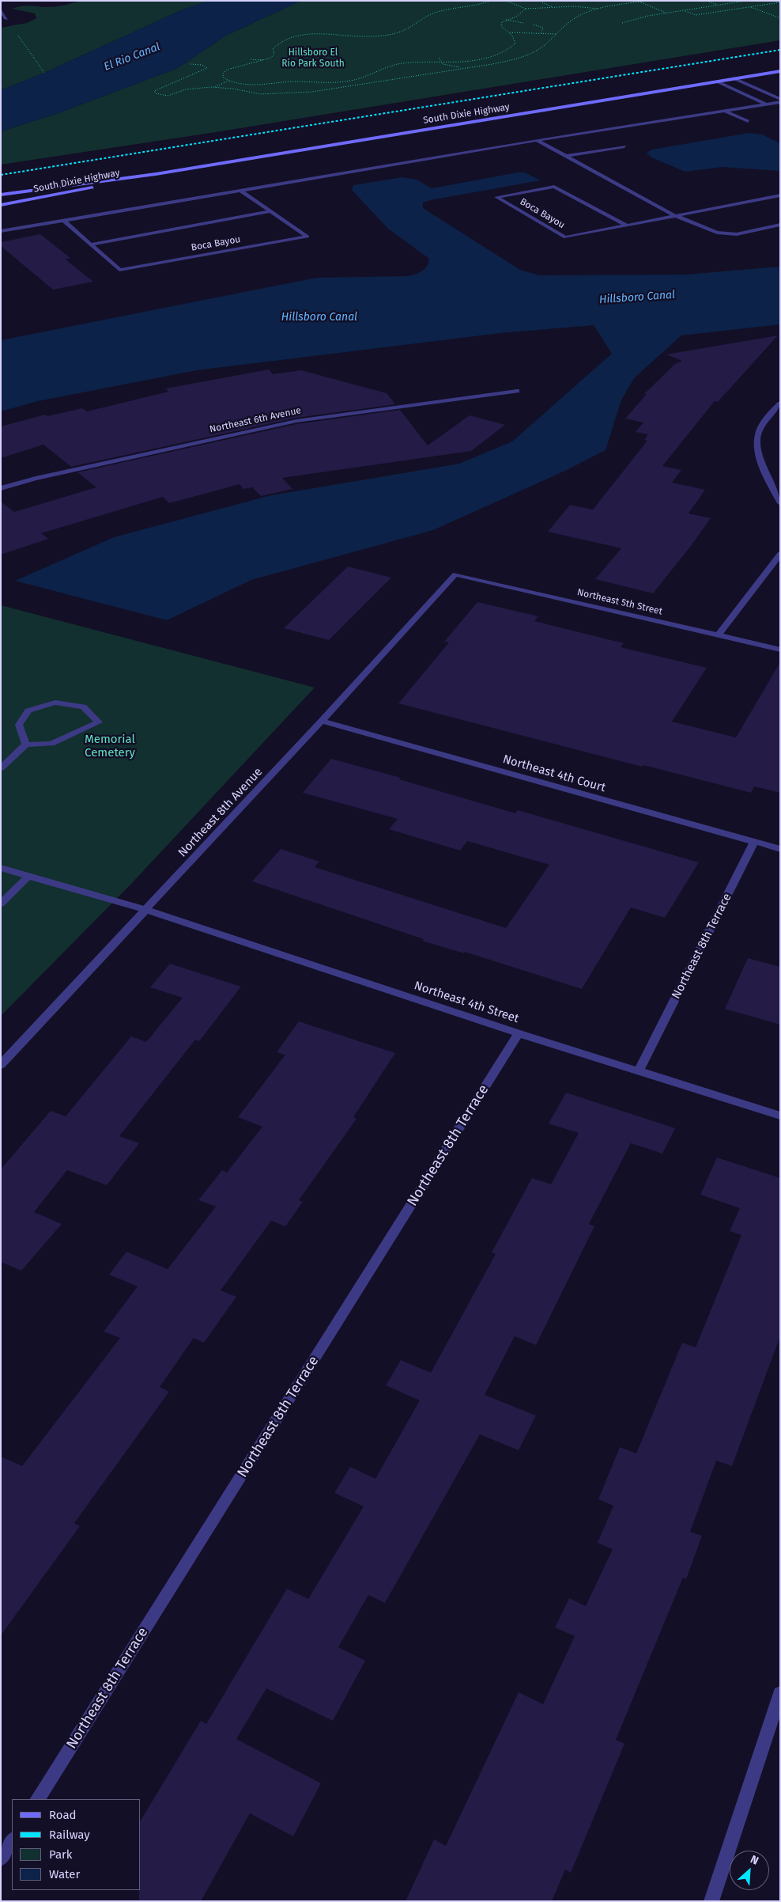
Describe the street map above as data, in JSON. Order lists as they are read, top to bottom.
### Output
{
  "streets": {
    "main road": ["South Dixie Highway"],
    "street": [
      "Boca Bayou",
      "Northeast 6th Avenue",
      "Northeast 5th Street",
      "Northeast 4th Court",
      "Northeast 8th Avenue",
      "Northeast 8th Terrace",
      "Northeast 4th Street"
    ]
  },
  "crossings": [
    ["Northeast 5th Street", "Northeast 8th Avenue"],
    ["Northeast 4th Court", "Northeast 8th Avenue"],
    ["Northeast 4th Court", "Northeast 8th Terrace"],
    ["Northeast 8th Avenue", "Northeast 4th Street"],
    ["Northeast 8th Terrace", "Northeast 4th Street"]
  ],
  "water": ["El Rio Canal", "Hillsboro Canal"],
  "parks": ["Hillsboro El Rio Park South", "Memorial Cemetery"],
  "legend": [
    "Road",
    "Railway",
    "Park",
    "Water"
  ],
  "north": "top right"
}
